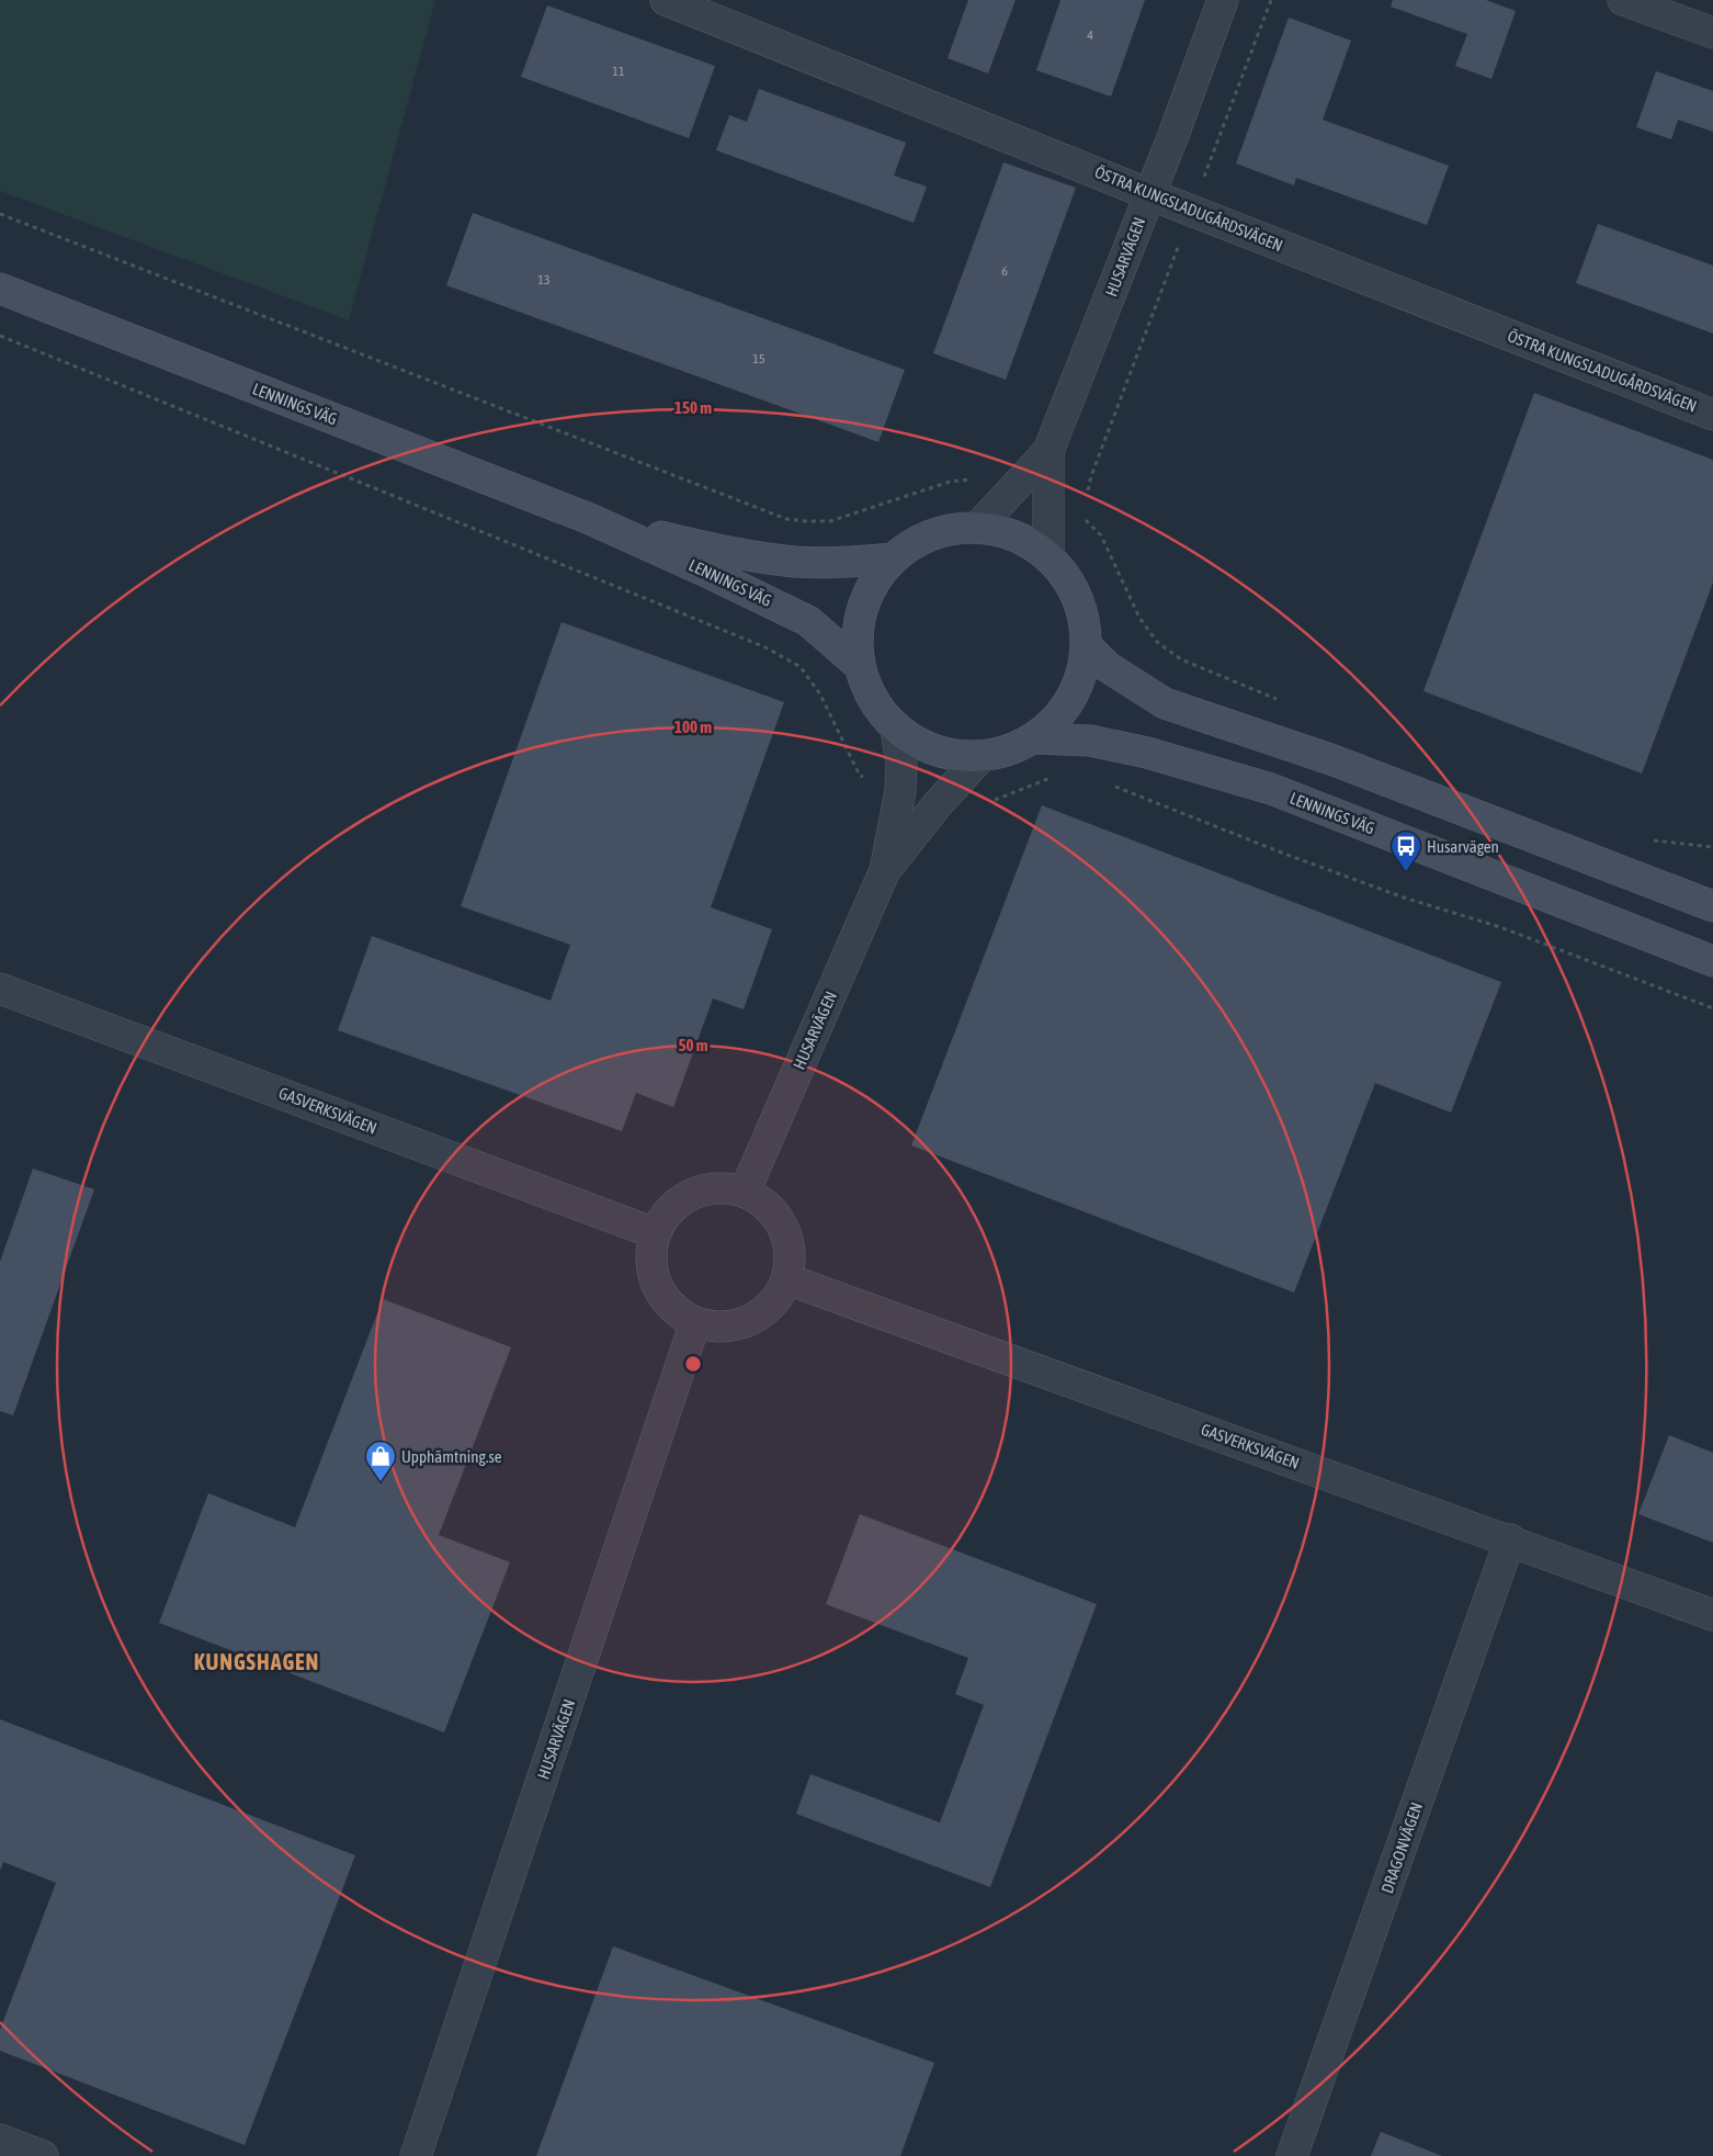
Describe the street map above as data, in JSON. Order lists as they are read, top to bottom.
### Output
{
  "streets": {
    "main road": ["LENNINGS VÄG"],
    "street": [
      "ÖSTRA KUNGSLADUGÅRDSVÄGEN",
      "HUSARVÄGEN",
      "GASVERKSVÄGEN",
      "DRAGONVÄGEN"
    ]
  },
  "crossings": [
    ["ÖSTRA KUNGSLADUGÅRDSVÄGEN", "HUSARVÄGEN"],
    ["HUSARVÄGEN", "GASVERKSVÄGEN"],
    ["GASVERKSVÄGEN", "DRAGONVÄGEN"]
  ],
  "districts": ["KUNGSHAGEN"],
  "places": {
    "bus stop": ["Husarvägen"],
    "shop": ["Upphämtning.se"]
  },
  "house_numbers": [
    "4",
    "11",
    "6",
    "13",
    "15"
  ],
  "rings": ["150 m", "100 m", "50 m"]
}
